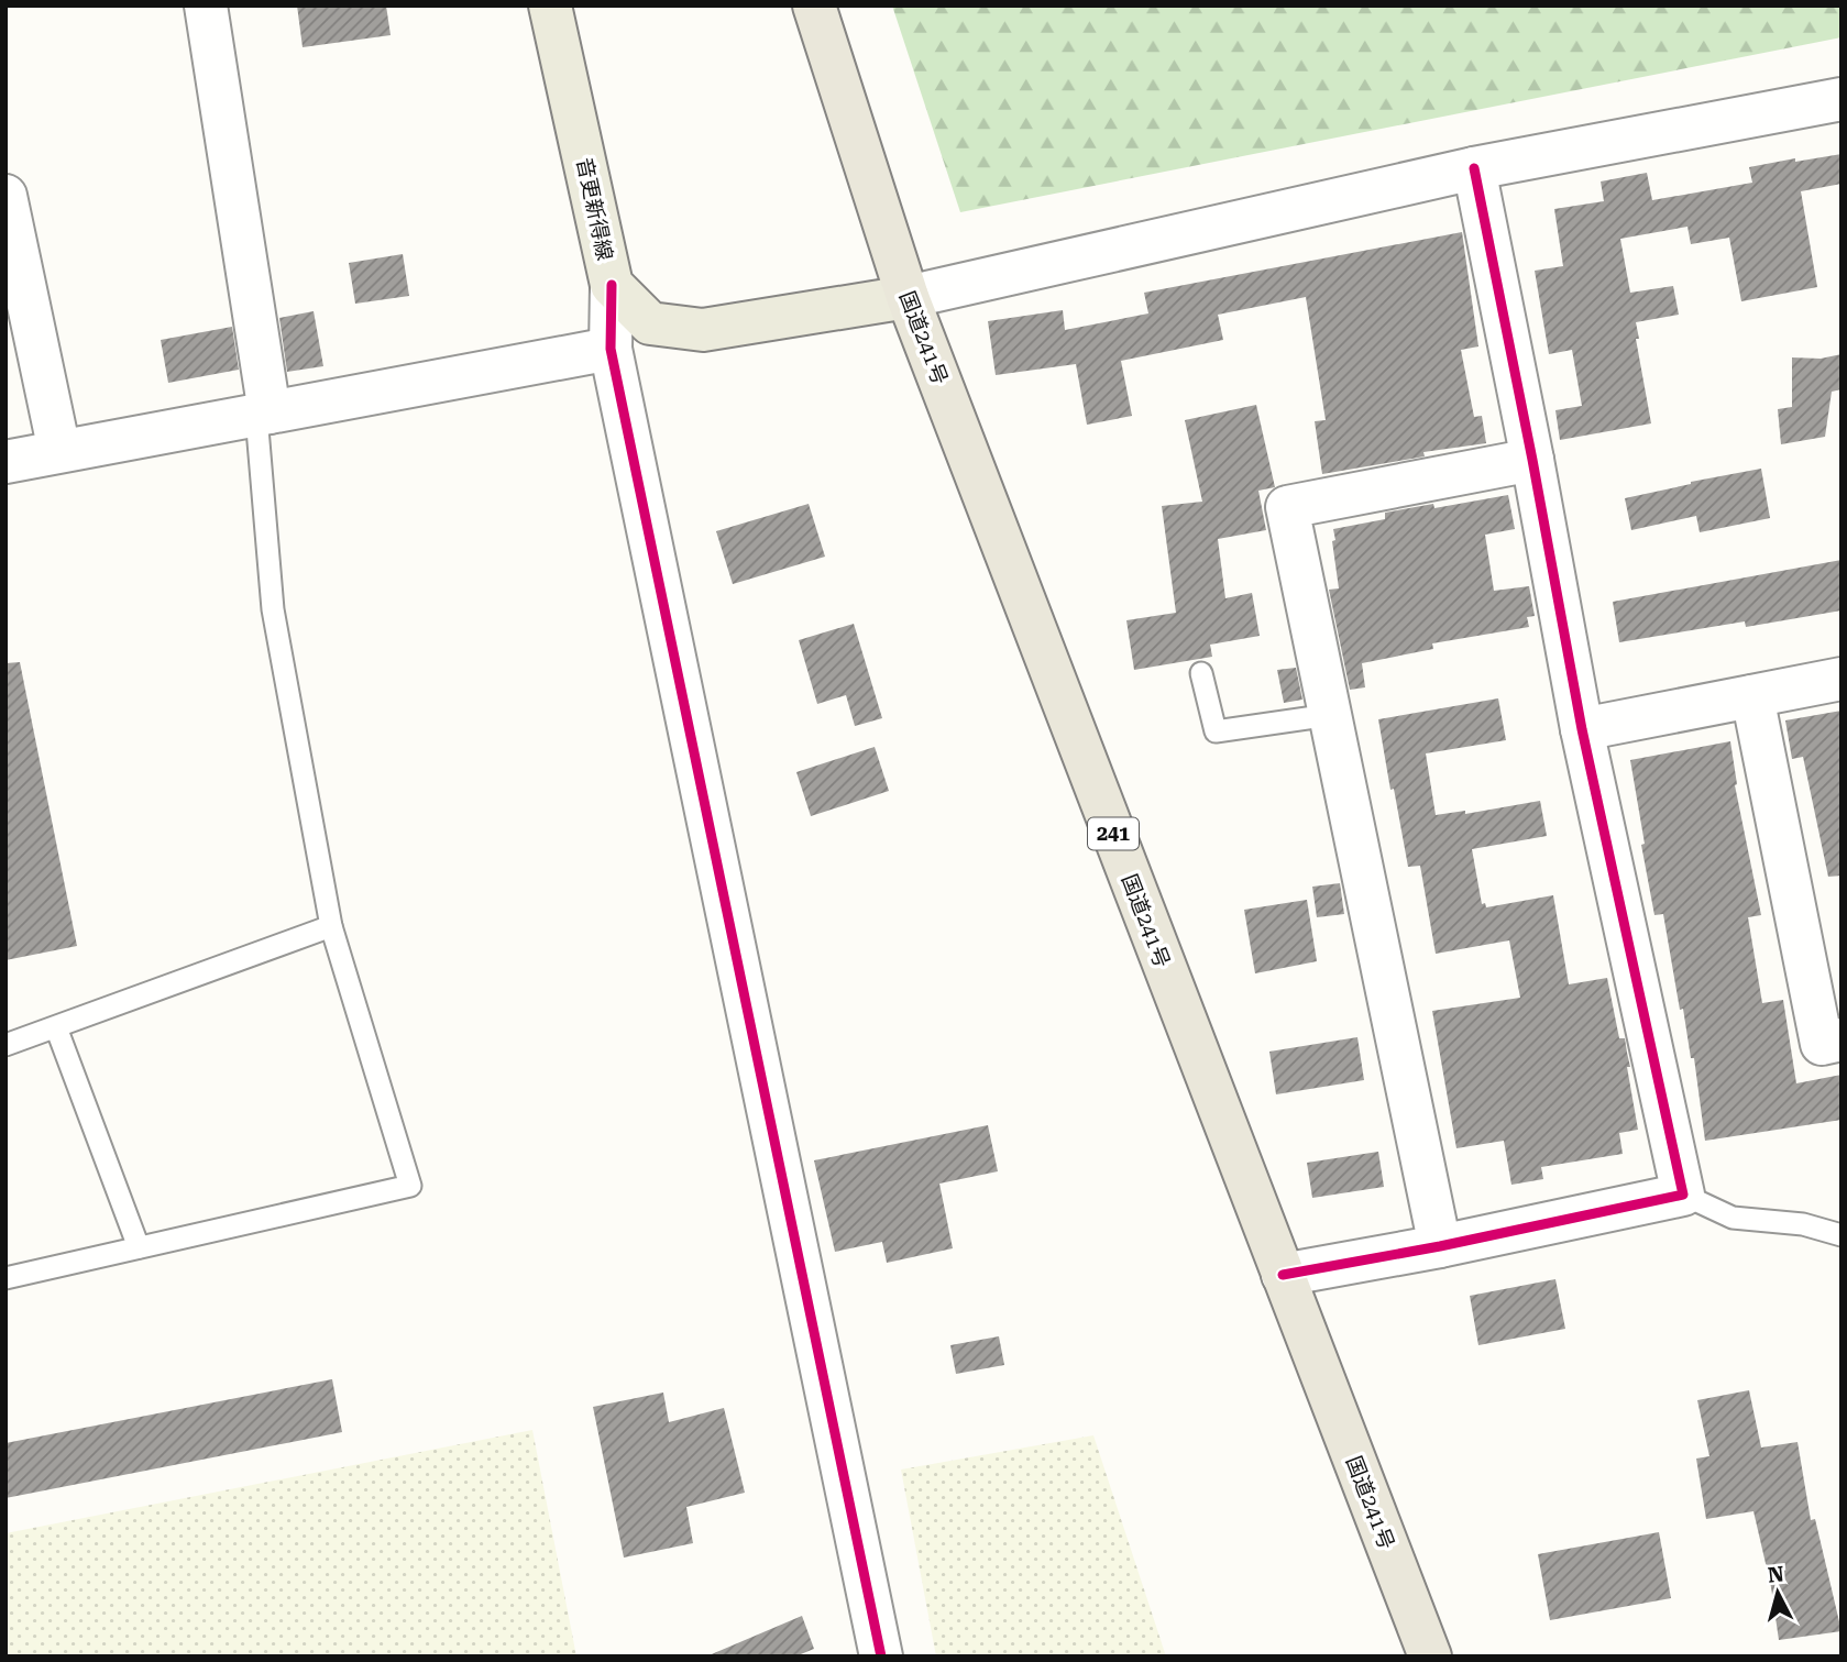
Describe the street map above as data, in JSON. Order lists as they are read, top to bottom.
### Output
{
  "streets": {
    "highway": ["国道241号", "241"],
    "main road": ["音更新得線"]
  },
  "crossings": [
    ["音更新得線", "国道241号"]
  ],
  "north": "top"
}
